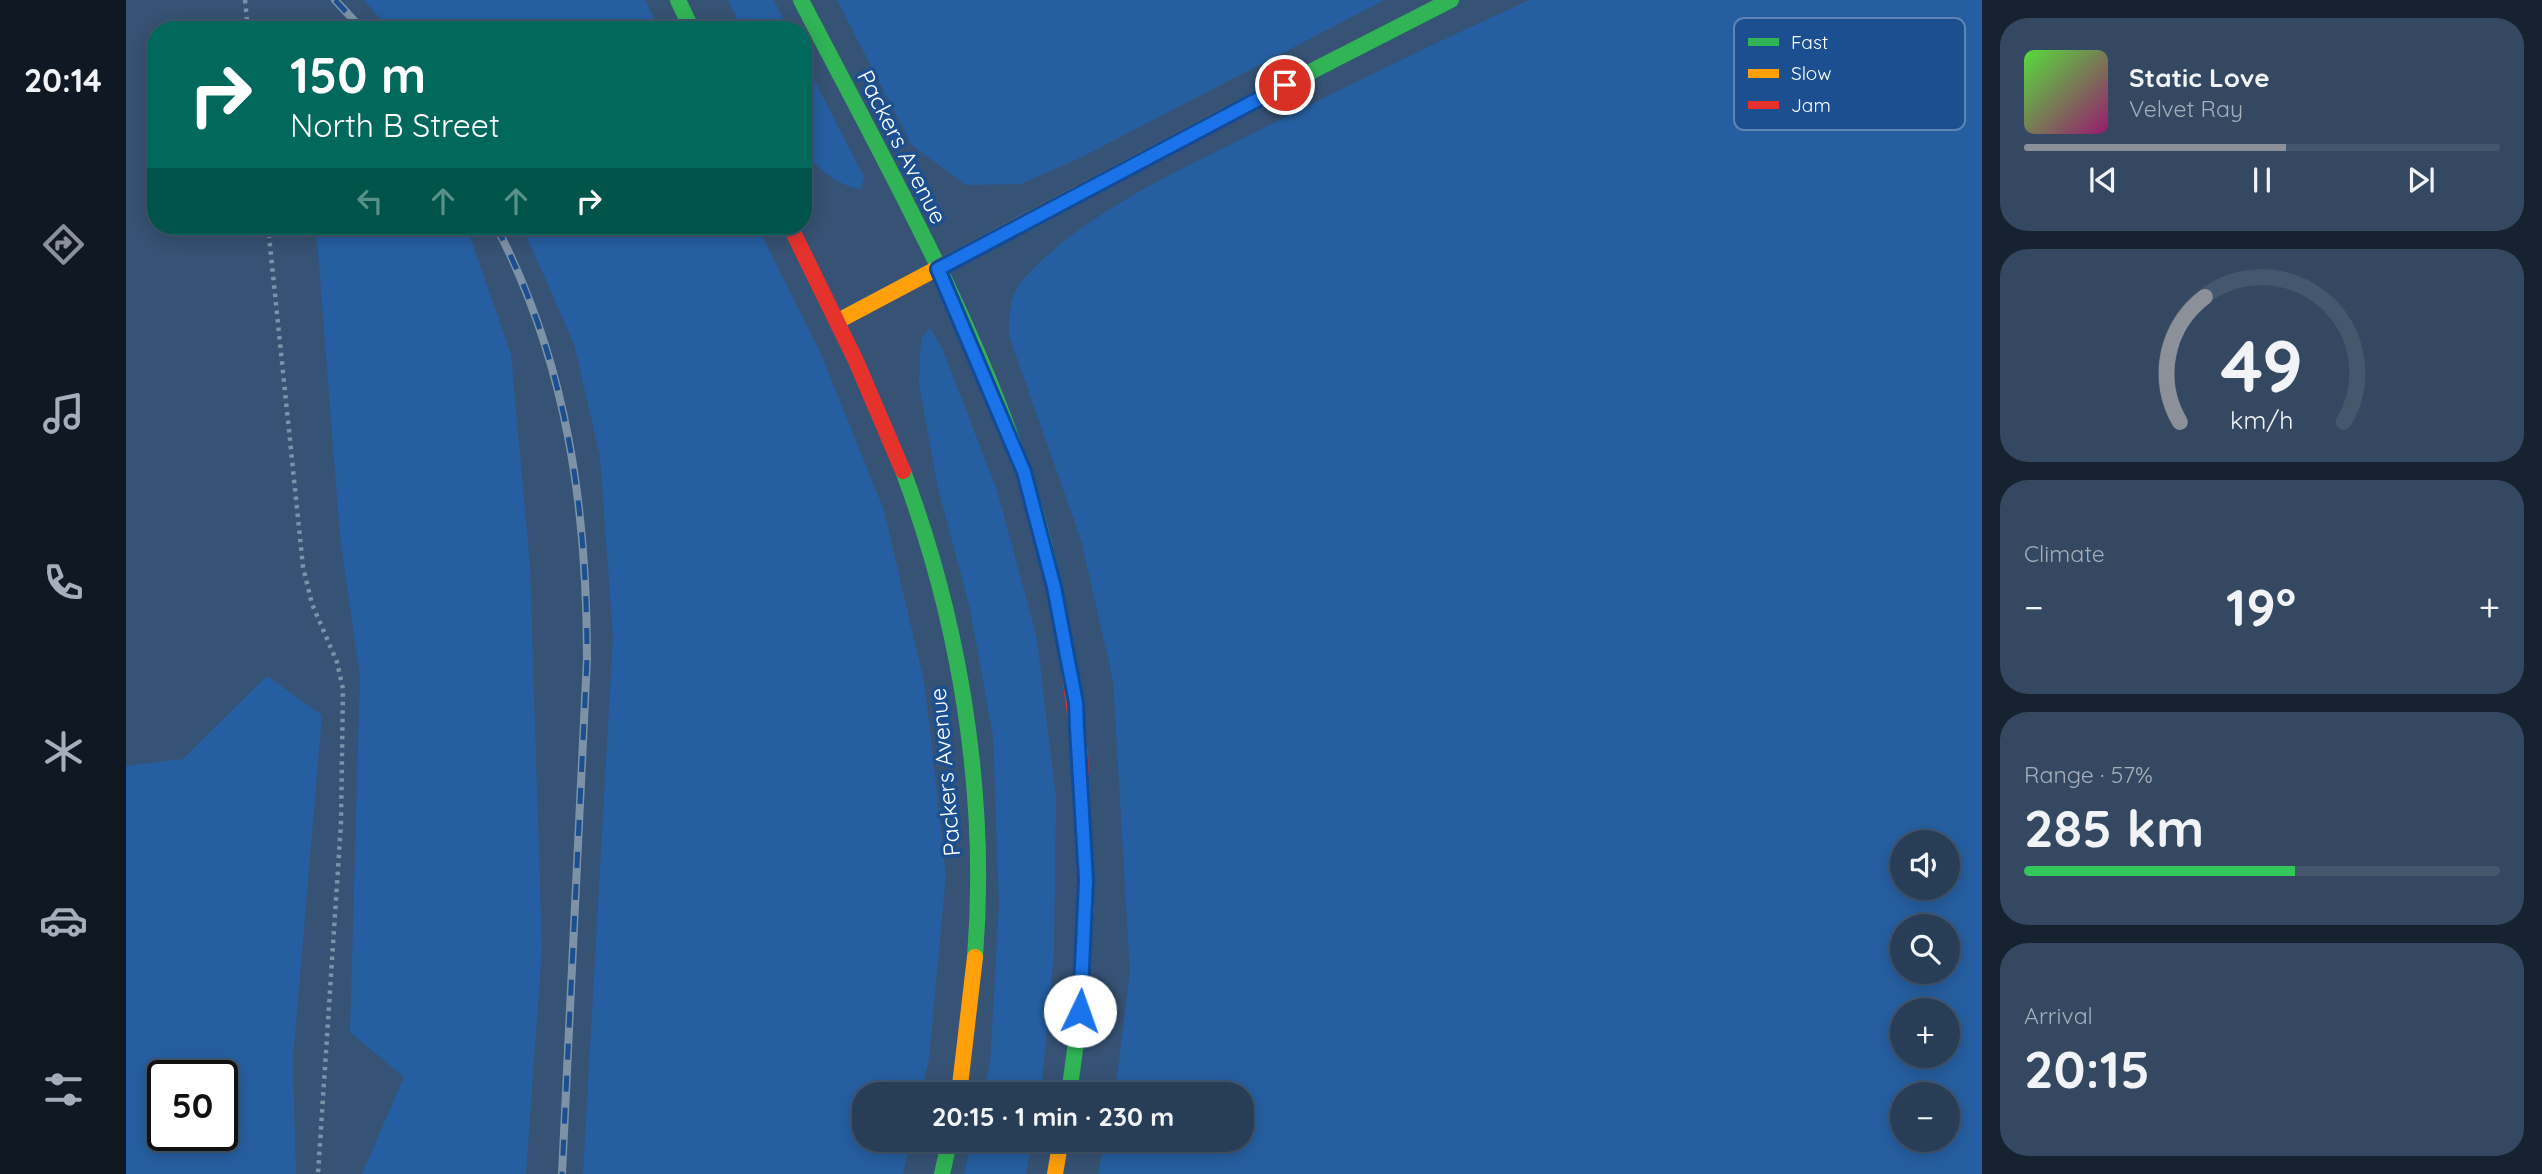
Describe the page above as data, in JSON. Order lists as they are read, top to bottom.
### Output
{
  "streets": {
    "main road": ["Packers Avenue"]
  },
  "legend": ["Fast", "Slow", "Jam"],
  "page": {
    "tabs": "20:14",
    "turn": ["150 m", "North B Street"],
    "song": ["Static Love", "Velvet Ray"],
    "tile": [
      "Climate",
      ["Range · 57%", "285 km"],
      ["Arrival", "20:15"]
    ],
    "heat": ["−", "19°", "+"],
    "map_buttons": ["+", "−"],
    "limit": "50",
    "trip": "20:15 · 1 min · 230 m",
    "gauge": ["49", "km/h"]
  }
}
